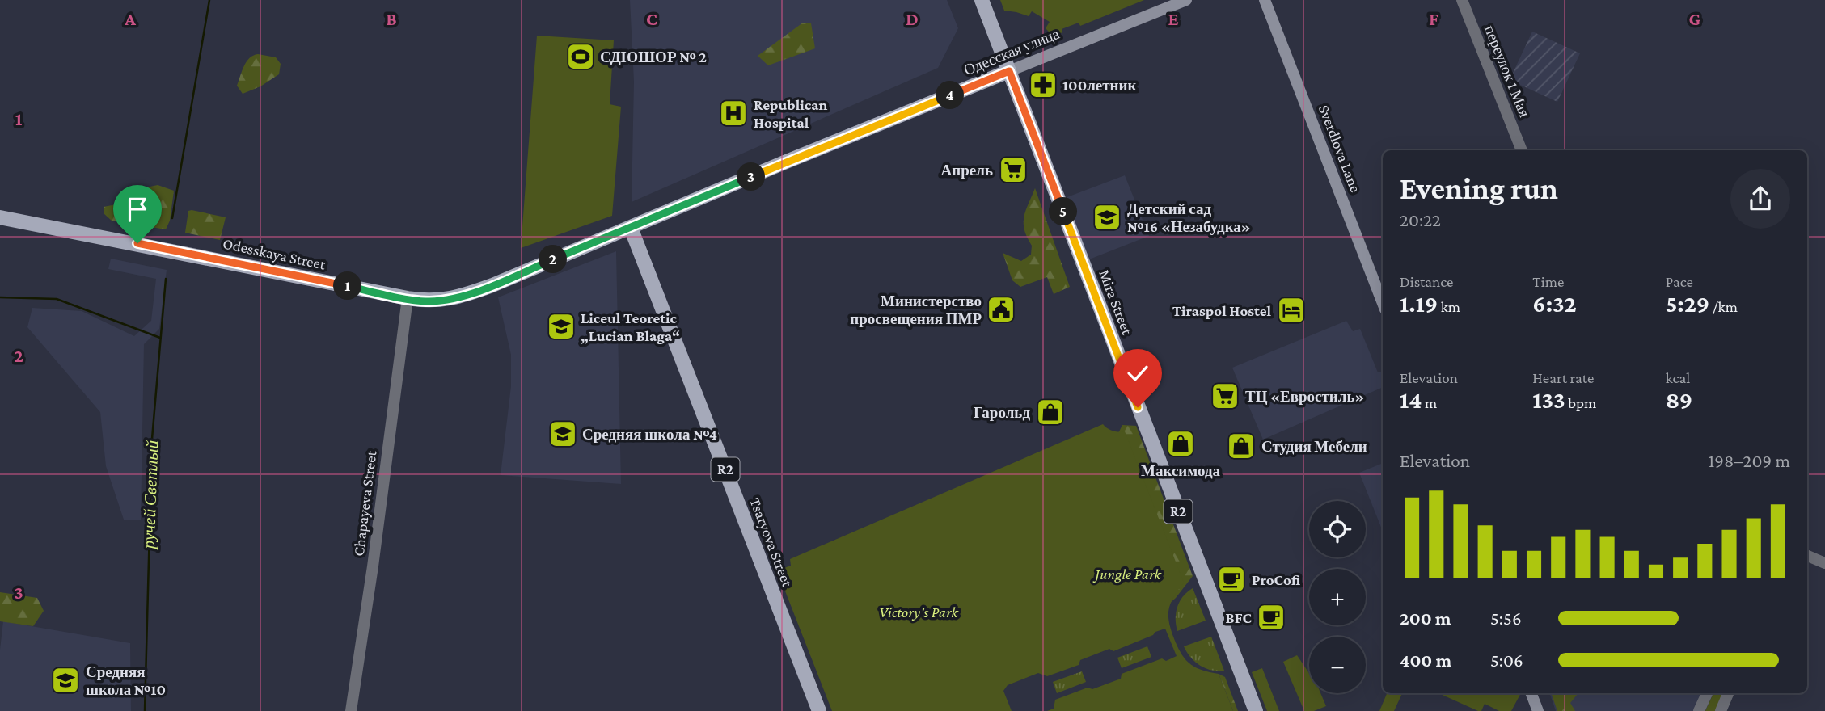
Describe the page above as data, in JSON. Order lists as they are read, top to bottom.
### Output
{
  "streets": {
    "main road": [
      "Одесская улица",
      "Sverdlova Lane",
      "Odesskaya Street",
      "Mira Street",
      "R2",
      "Tsaryova Street"
    ],
    "street": ["переулок 1 Мая", "Chapayeva Street"]
  },
  "crossings": [
    ["Одесская улица", "Odesskaya Street"],
    ["Одесская улица", "Mira Street"],
    ["Одесская улица", "Tsaryova Street"],
    ["Odesskaya Street", "Chapayeva Street"],
    ["Odesskaya Street", "Tsaryova Street"]
  ],
  "water": ["ручей Светлый"],
  "parks": ["Jungle Park", "Victory's Park"],
  "places": {
    "sports": ["СДЮШОР № 2"],
    "pharmacy": ["100летник"],
    "hospital": ["Republican Hospital"],
    "supermarket": ["Апрель", "ТЦ «Евростиль»"],
    "school or university": [
      "Детский сад №16 «Незабудка»",
      "Liceul Teoretic „Lucian Blaga“",
      "Средняя школа №4",
      "Средняя школа №10"
    ],
    "public building": ["Министерство просвещения ПМР"],
    "hotel": ["Tiraspol Hostel"],
    "shop": ["Гарольд", "Максимода", "Студия Мебели"],
    "cafe": ["ProCofi", "BFC"]
  },
  "page": {
    "pins": [
      "4",
      "3",
      "5",
      "2",
      "1"
    ],
    "heading": ["Evening run", "20:22"],
    "stats": [
      ["Distance", "1.19 km"],
      ["Time", "6:32"],
      ["Pace", "5:29 /km"],
      ["Elevation", "14 m"],
      ["Heart rate", "133 bpm"],
      ["kcal", "89"]
    ],
    "chart": ["Elevation", "198–209 m"],
    "map_buttons": ["+", "−"],
    "list": [
      {
        "name": "200 m",
        "note": "5:56"
      },
      {
        "name": "400 m",
        "note": "5:06"
      }
    ]
  },
  "grid": {
    "columns": [
      "A",
      "B",
      "C",
      "D",
      "E",
      "F",
      "G"
    ],
    "rows": ["1", "2", "3"]
  }
}
